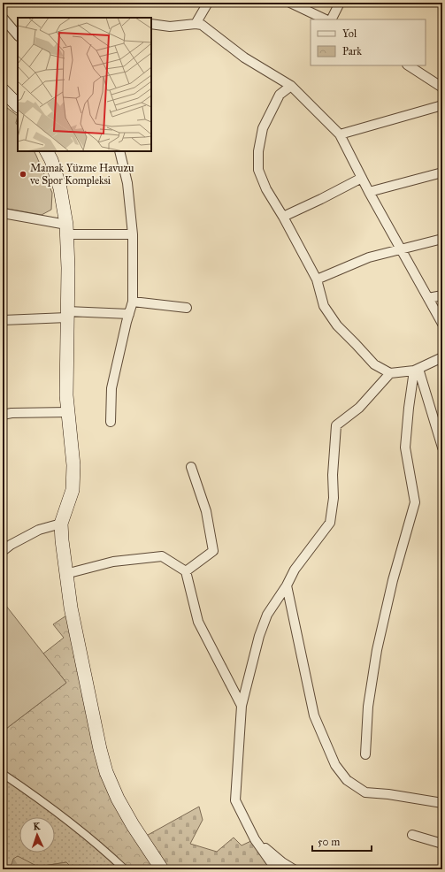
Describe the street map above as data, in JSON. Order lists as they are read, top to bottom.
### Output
{
  "places": ["Mamak Yüzme Havuzu ve Spor Kompleksi"],
  "legend": ["Yol", "Park"],
  "scale_bar": "50 m",
  "north": "top"
}
